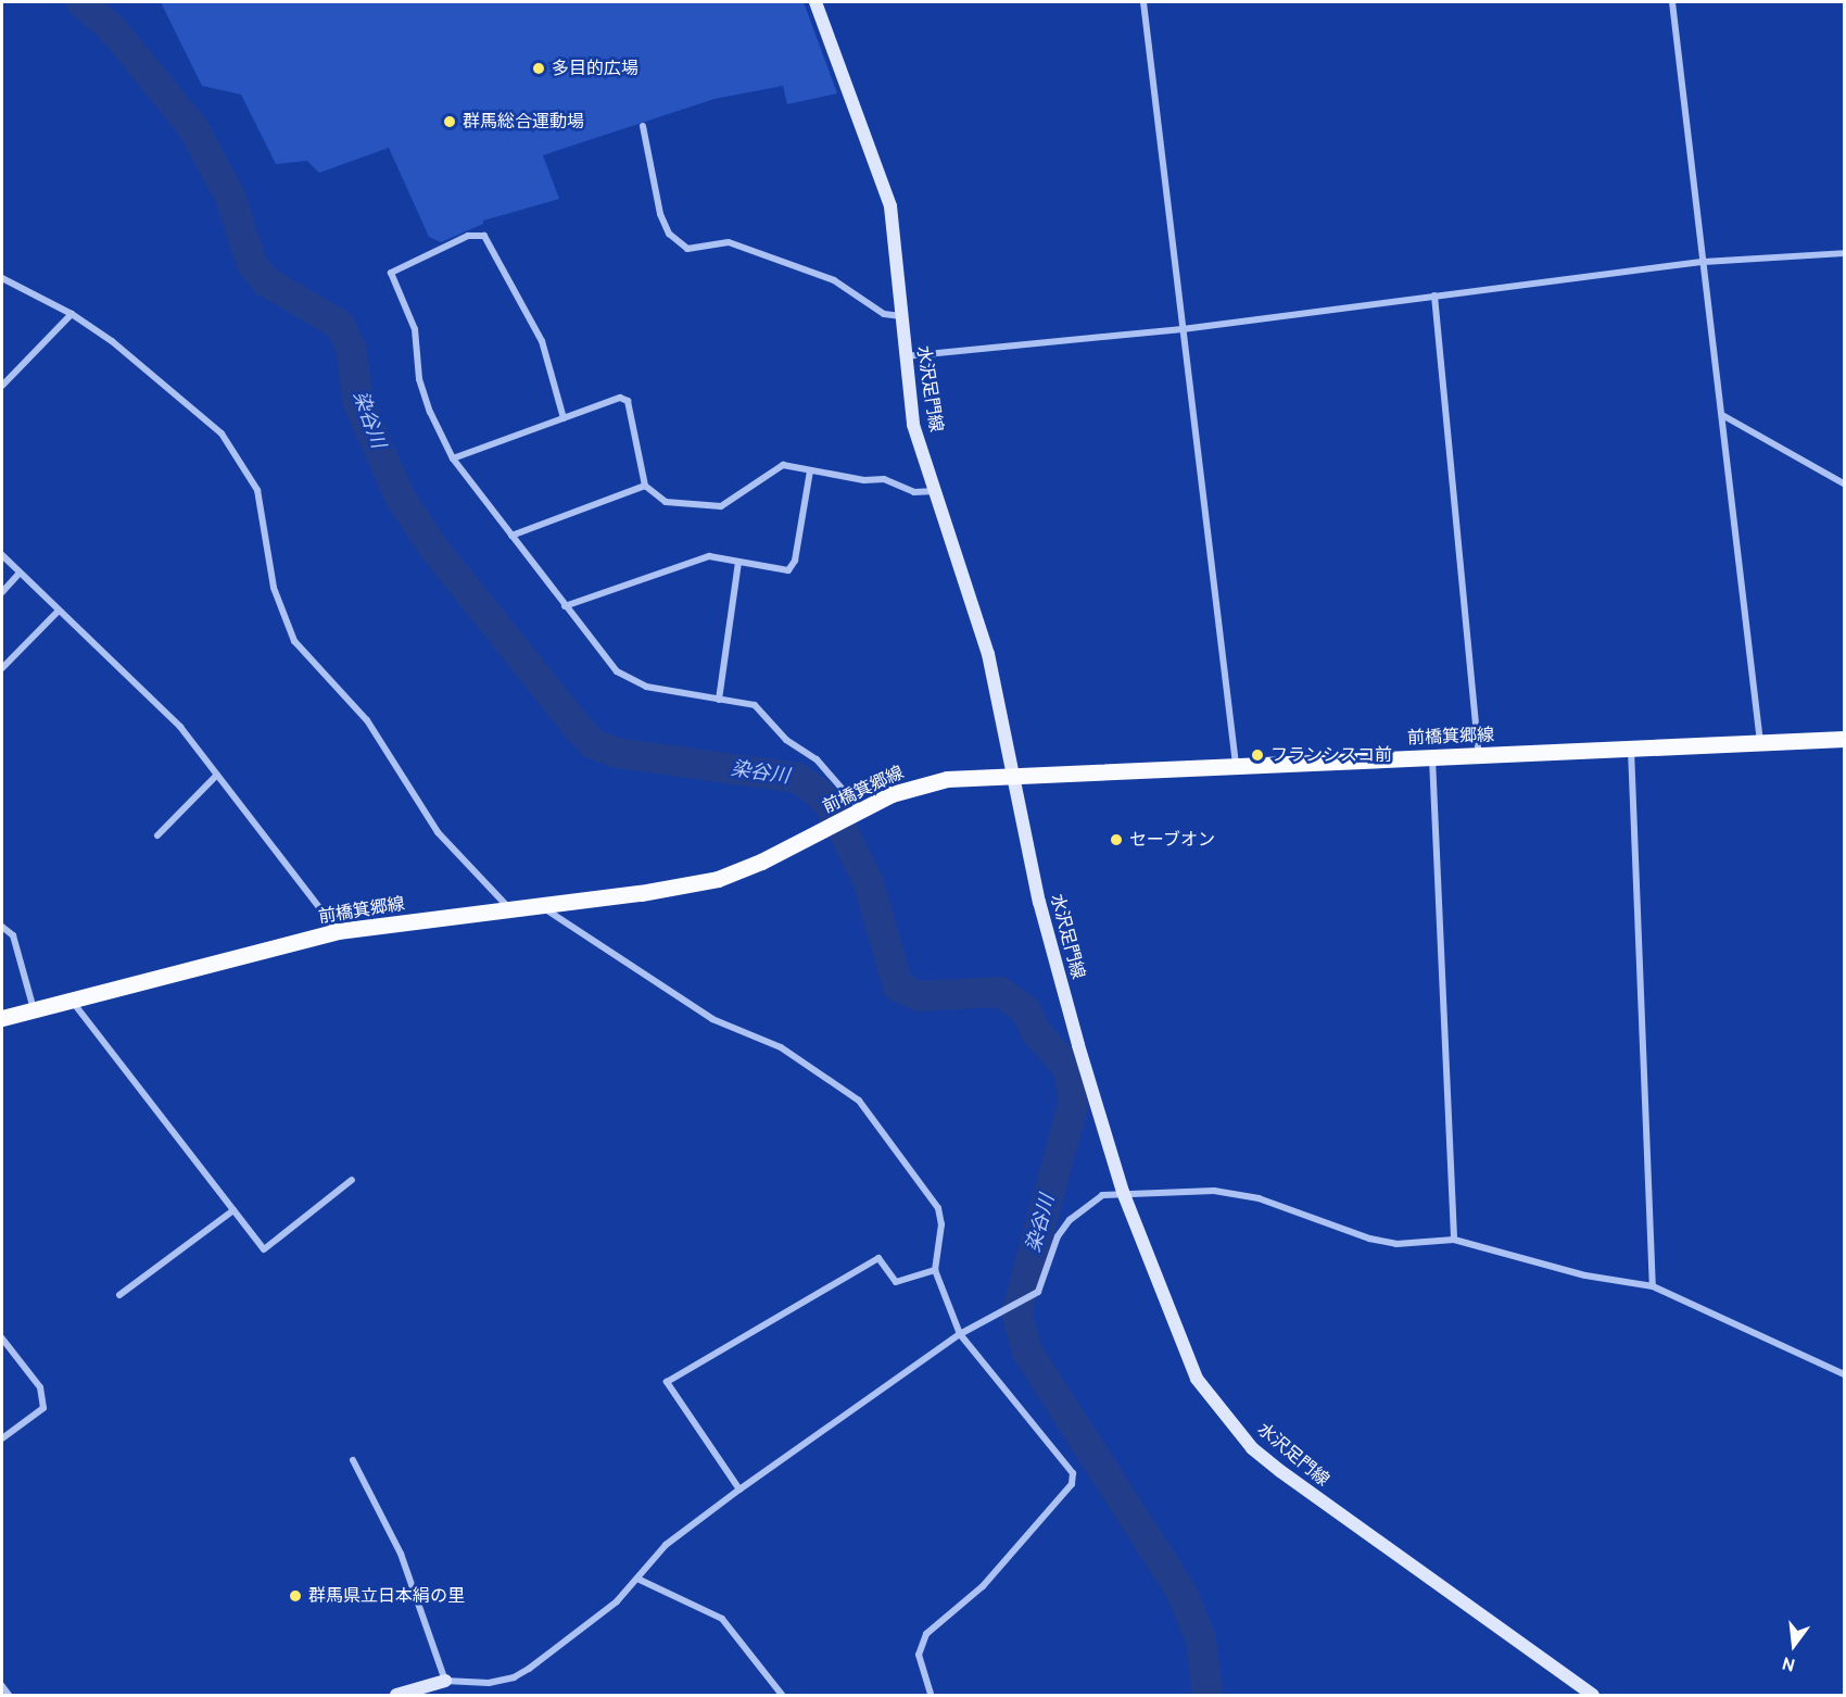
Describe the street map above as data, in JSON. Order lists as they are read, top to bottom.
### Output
{
  "streets": {
    "main road": ["水沢足門線", "前橋箕郷線"]
  },
  "crossings": [
    ["水沢足門線", "前橋箕郷線"]
  ],
  "water": ["染谷川"],
  "places": [
    "多目的広場",
    "群馬総合運動場",
    "フランシスコ前",
    "セーブオン",
    "群馬県立日本絹の里"
  ],
  "north": "bottom"
}
